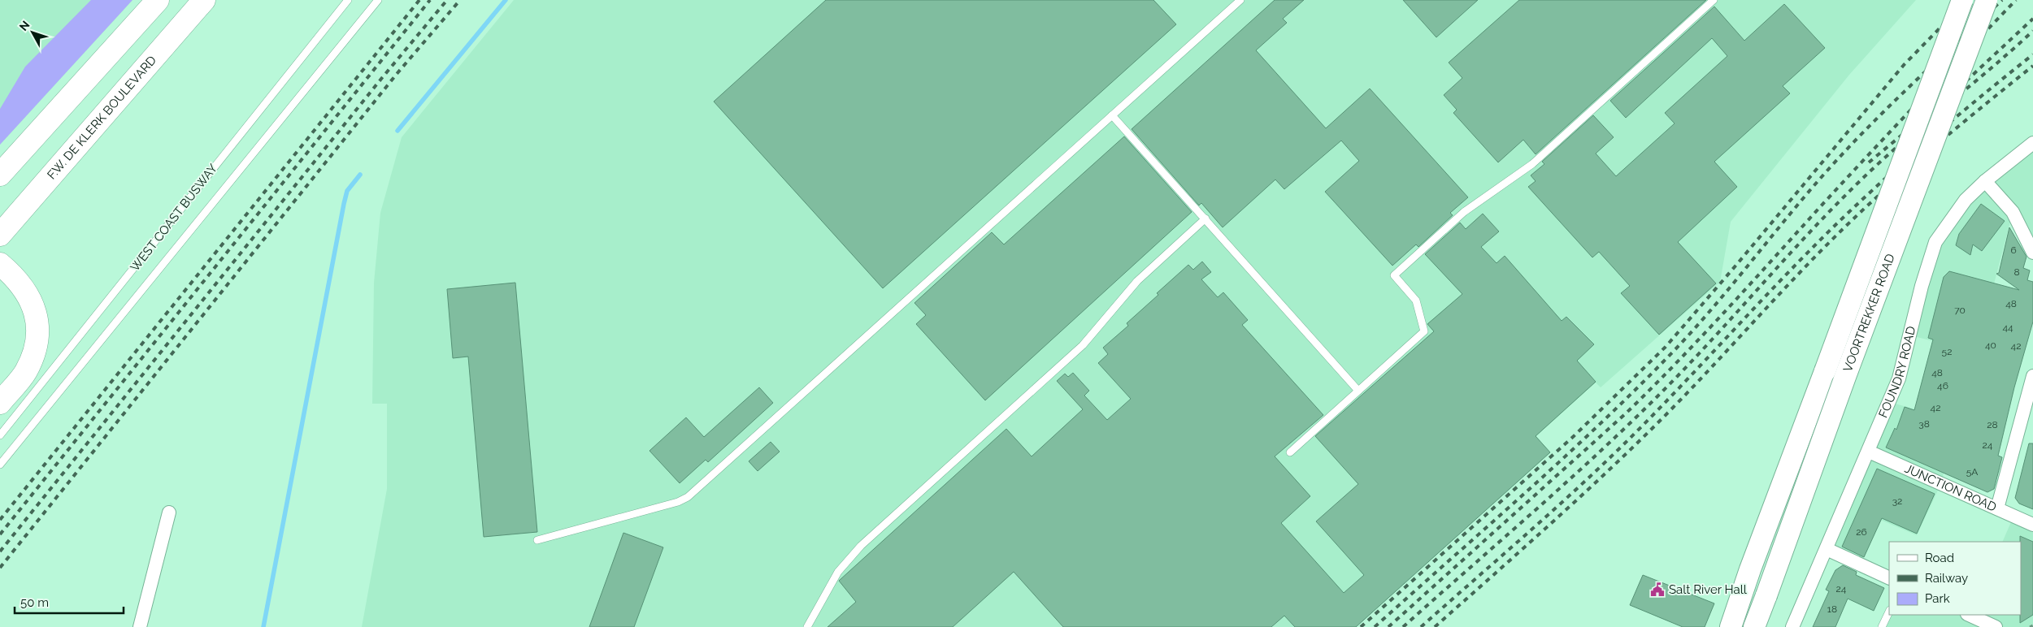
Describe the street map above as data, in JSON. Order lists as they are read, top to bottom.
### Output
{
  "streets": {
    "highway": ["F.W. DE KLERK BOULEVARD"],
    "main road": ["VOORTREKKER ROAD"],
    "street": ["FOUNDRY ROAD", "JUNCTION ROAD"],
    "lane": ["WEST COAST BUSWAY"]
  },
  "crossings": [
    ["FOUNDRY ROAD", "JUNCTION ROAD"]
  ],
  "places": {
    "public building": ["Salt River Hall"]
  },
  "house_numbers": [
    "6",
    "8",
    "48",
    "70",
    "44",
    "40",
    "42",
    "52",
    "48",
    "46",
    "42",
    "38",
    "28",
    "24",
    "5A",
    "32",
    "26",
    "24",
    "18"
  ],
  "legend": ["Road", "Railway", "Park"],
  "scale_bar": "50 m",
  "north": "top left"
}
